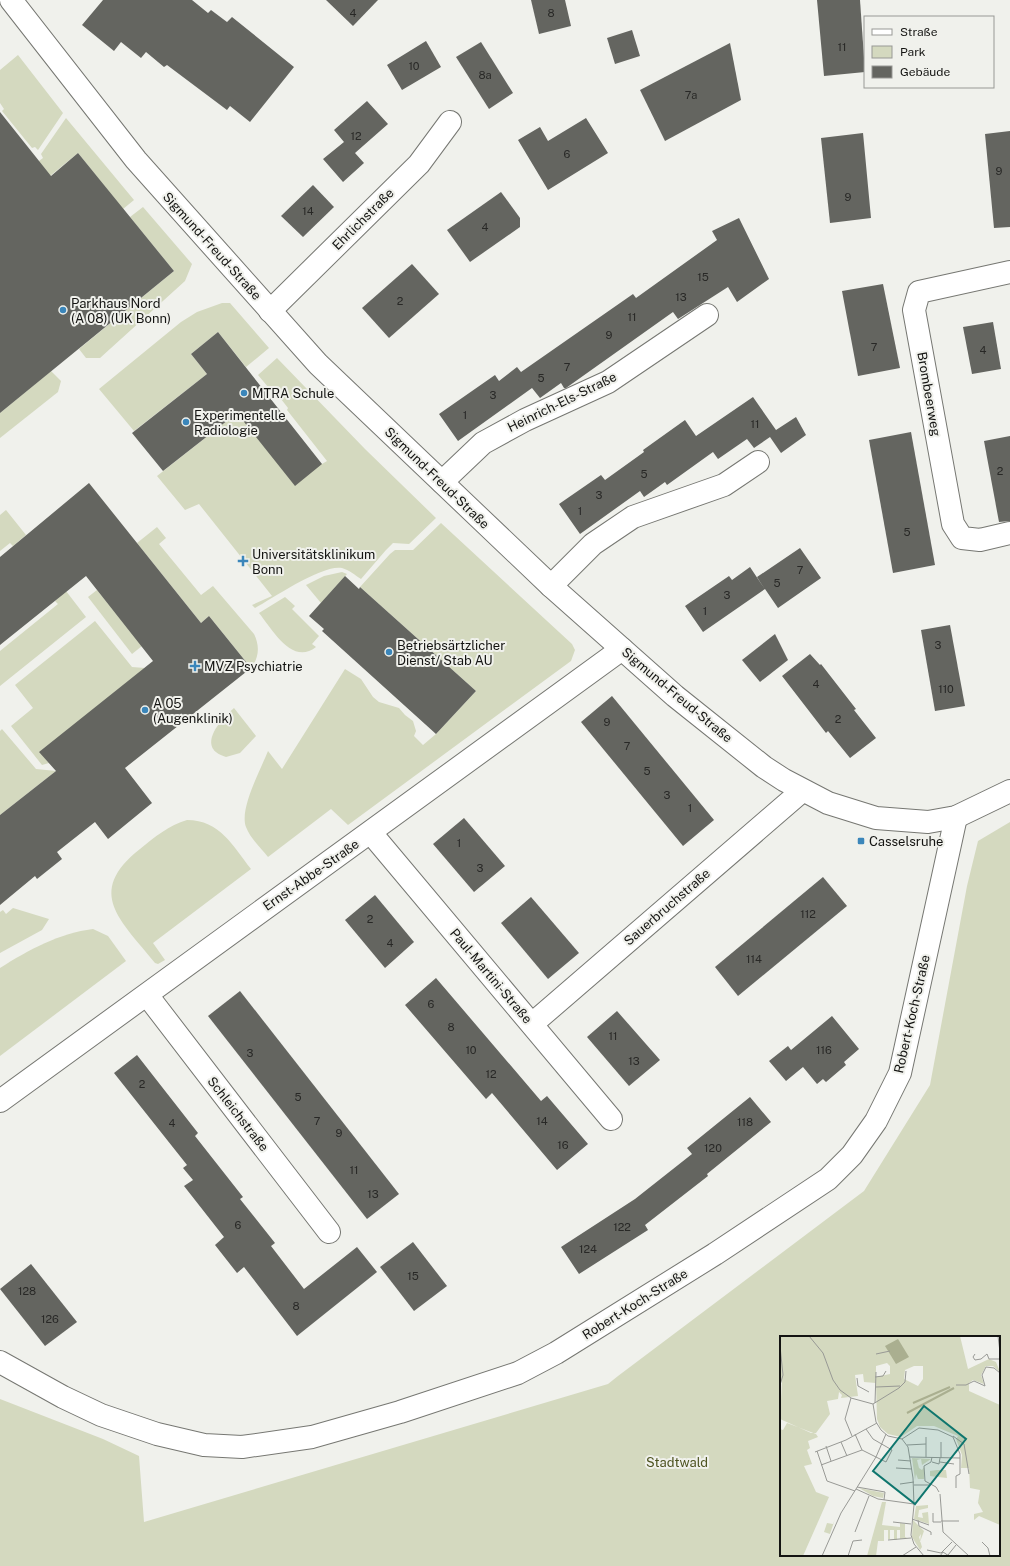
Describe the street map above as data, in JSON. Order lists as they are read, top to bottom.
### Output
{
  "streets": {
    "street": [
      "Ehrlichstraße",
      "Sigmund-Freud-Straße",
      "Brombeerweg",
      "Heinrich-Els-Straße",
      "Ernst-Abbe-Straße",
      "Sauerbruchstraße",
      "Paul-Martini-Straße",
      "Robert-Koch-Straße",
      "Schleichstraße"
    ]
  },
  "crossings": [
    ["Ehrlichstraße", "Sigmund-Freud-Straße"],
    ["Sigmund-Freud-Straße", "Heinrich-Els-Straße"],
    ["Sigmund-Freud-Straße", "Ernst-Abbe-Straße"],
    ["Sigmund-Freud-Straße", "Sauerbruchstraße"],
    ["Sigmund-Freud-Straße", "Robert-Koch-Straße"],
    ["Ernst-Abbe-Straße", "Paul-Martini-Straße"],
    ["Ernst-Abbe-Straße", "Schleichstraße"],
    ["Sauerbruchstraße", "Paul-Martini-Straße"]
  ],
  "parks": ["Stadtwald"],
  "places": {
    "other": [
      "Parkhaus Nord (A 08) (UK Bonn)",
      "MTRA Schule",
      "Experimentelle Radiologie",
      "Betriebsärtzlicher Dienst/ Stab AU",
      "A 05 (Augenklinik)"
    ],
    "health": ["Universitätsklinikum Bonn", "MVZ Psychiatrie"],
    "transit": ["Casselsruhe"]
  },
  "house_numbers": [
    "4",
    "8",
    "11",
    "10",
    "8a",
    "7a",
    "12",
    "6",
    "9",
    "9",
    "14",
    "4",
    "15",
    "13",
    "2",
    "11",
    "9",
    "7",
    "4",
    "7",
    "5",
    "3",
    "1",
    "11",
    "2",
    "5",
    "3",
    "1",
    "5",
    "7",
    "5",
    "3",
    "1",
    "3",
    "4",
    "110",
    "2",
    "9",
    "7",
    "5",
    "3",
    "1",
    "1",
    "3",
    "112",
    "2",
    "4",
    "114",
    "6",
    "8",
    "11",
    "10",
    "116",
    "3",
    "13",
    "12",
    "2",
    "5",
    "7",
    "14",
    "118",
    "4",
    "9",
    "16",
    "120",
    "11",
    "13",
    "6",
    "122",
    "124",
    "15",
    "128",
    "8",
    "126"
  ],
  "legend": ["Straße", "Park", "Gebäude"]
}
